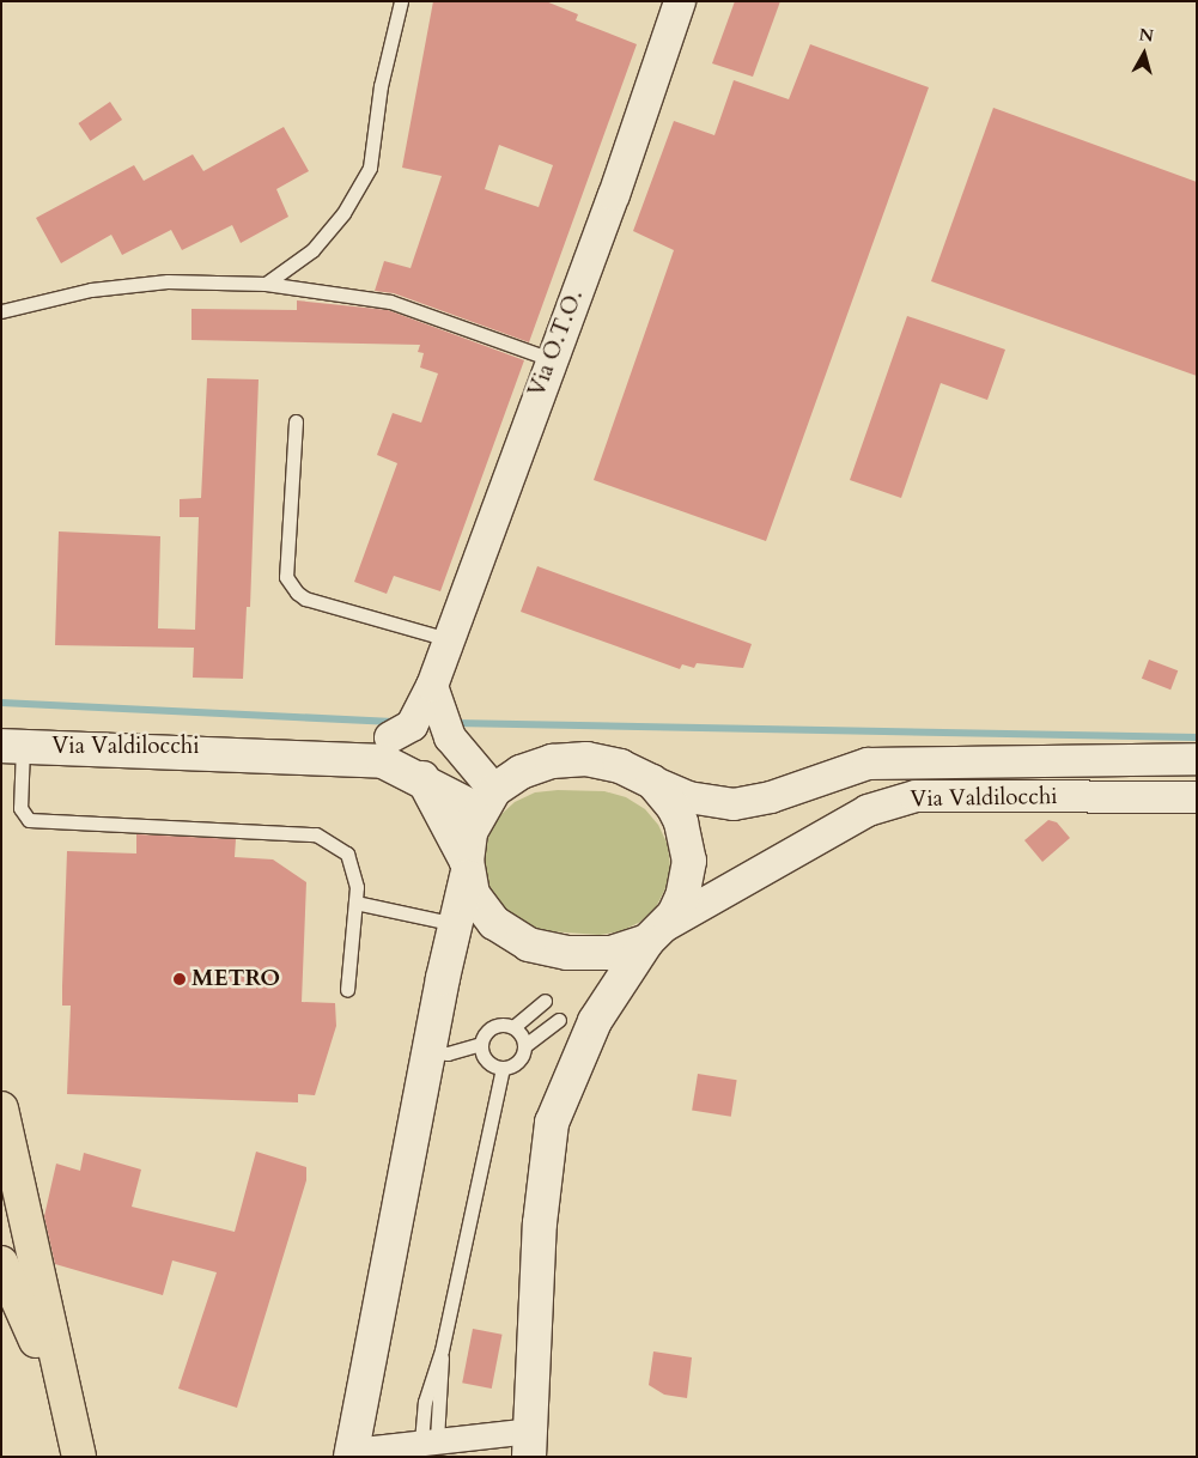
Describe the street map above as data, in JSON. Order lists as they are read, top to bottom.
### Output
{
  "streets": {
    "main road": ["Via Valdilocchi"],
    "street": ["Via O.T.O."]
  },
  "crossings": [
    ["Via O.T.O.", "Via Valdilocchi"]
  ],
  "places": ["METRO"],
  "north": "top"
}
